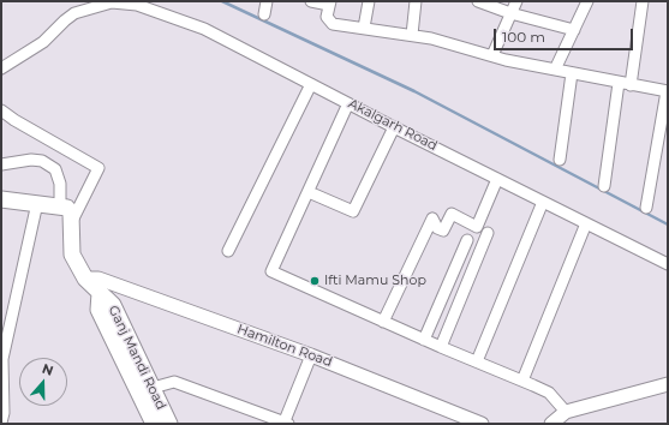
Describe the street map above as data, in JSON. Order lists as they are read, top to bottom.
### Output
{
  "streets": {
    "main road": ["Ganj Mandi Road"],
    "street": ["Akalgarh Road", "Hamilton Road"]
  },
  "places": ["Ifti Mamu Shop"],
  "scale_bar": "100 m",
  "north": "top"
}
